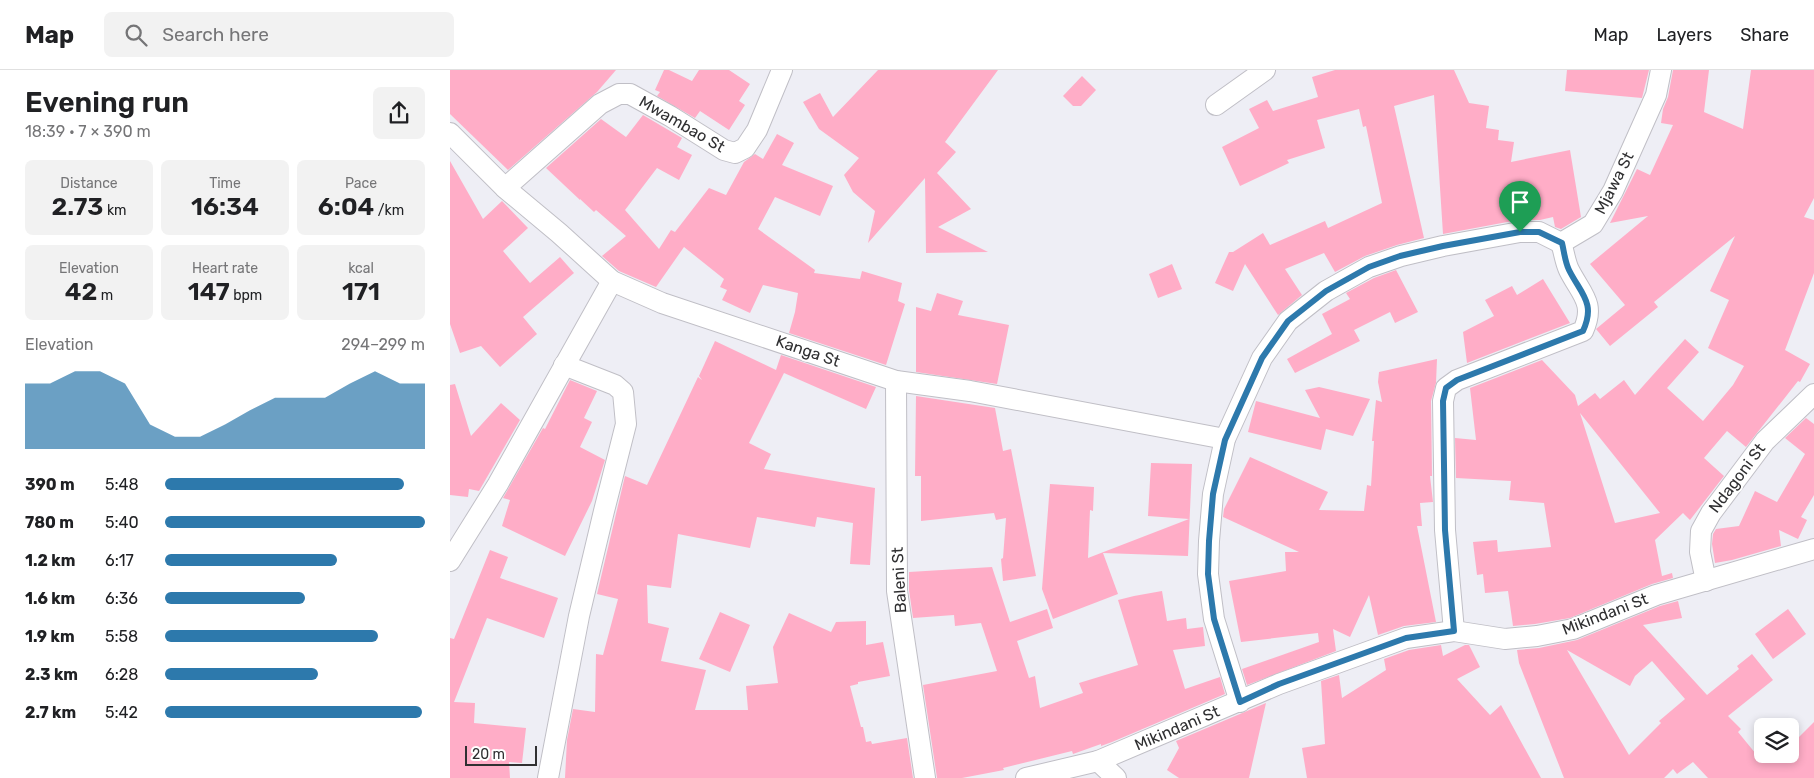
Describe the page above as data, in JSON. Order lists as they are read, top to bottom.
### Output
{
  "streets": {
    "street": [
      "Mwambao St",
      "Mjawa St",
      "Kanga St",
      "Ndagoni St",
      "Baleni St",
      "Mikindani St"
    ]
  },
  "crossings": [
    ["Mwambao St", "Kanga St"],
    ["Kanga St", "Baleni St"],
    ["Ndagoni St", "Mikindani St"]
  ],
  "scale_bar": "20 m",
  "page": {
    "header": "Map",
    "search": "Search here",
    "nav": ["Map", "Layers", "Share"],
    "heading": ["Evening run", "18:39 · 7 × 390 m"],
    "stats": [
      ["Distance", "2.73 km"],
      ["Time", "16:34"],
      ["Pace", "6:04 /km"],
      ["Elevation", "42 m"],
      ["Heart rate", "147 bpm"],
      ["kcal", "171"]
    ],
    "chart": ["Elevation", "294–299 m"],
    "list": [
      {
        "name": "390 m",
        "note": "5:48"
      },
      {
        "name": "780 m",
        "note": "5:40"
      },
      {
        "name": "1.2 km",
        "note": "6:17"
      },
      {
        "name": "1.6 km",
        "note": "6:36"
      },
      {
        "name": "1.9 km",
        "note": "5:58"
      },
      {
        "name": "2.3 km",
        "note": "6:28"
      },
      {
        "name": "2.7 km",
        "note": "5:42"
      }
    ],
    "scale": "20 m"
  }
}
